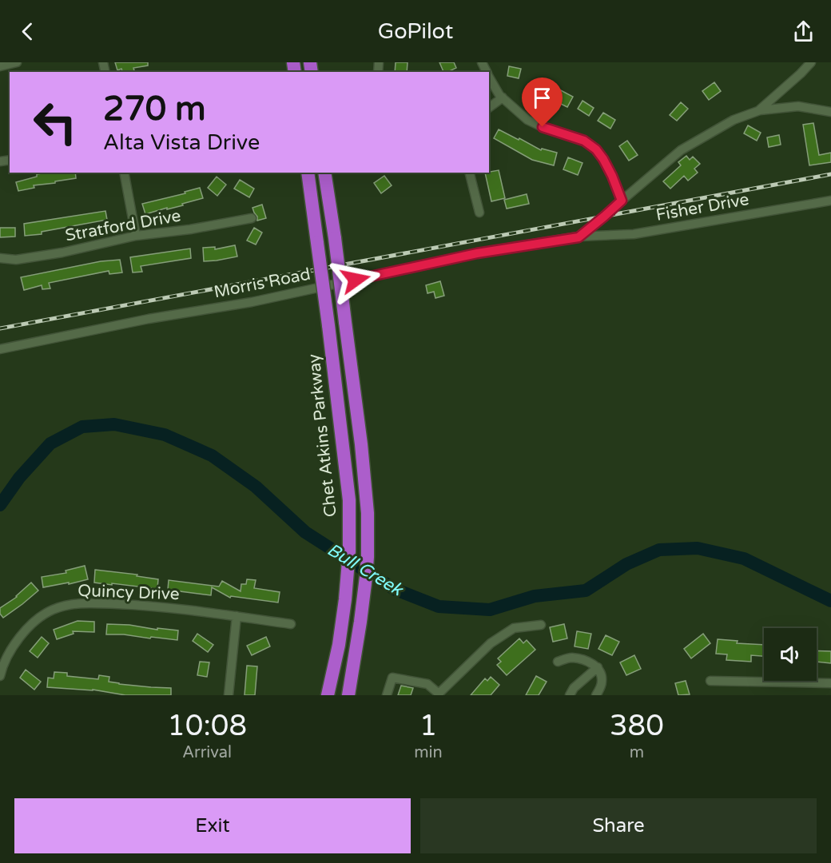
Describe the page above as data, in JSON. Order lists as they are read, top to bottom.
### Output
{
  "streets": {
    "highway": ["Chet Atkins Parkway"],
    "street": [
      "Fisher Drive",
      "Stratford Drive",
      "Morris Road",
      "Quincy Drive"
    ]
  },
  "crossings": [
    ["Fisher Drive", "Morris Road"]
  ],
  "water": ["Bull Creek"],
  "page": {
    "header": "GoPilot",
    "turn": ["270 m", "Alta Vista Drive"],
    "eta": [
      "10:08",
      "Arrival",
      "1",
      "min",
      "380",
      "m"
    ],
    "buttons": ["Exit", "Share"]
  }
}
